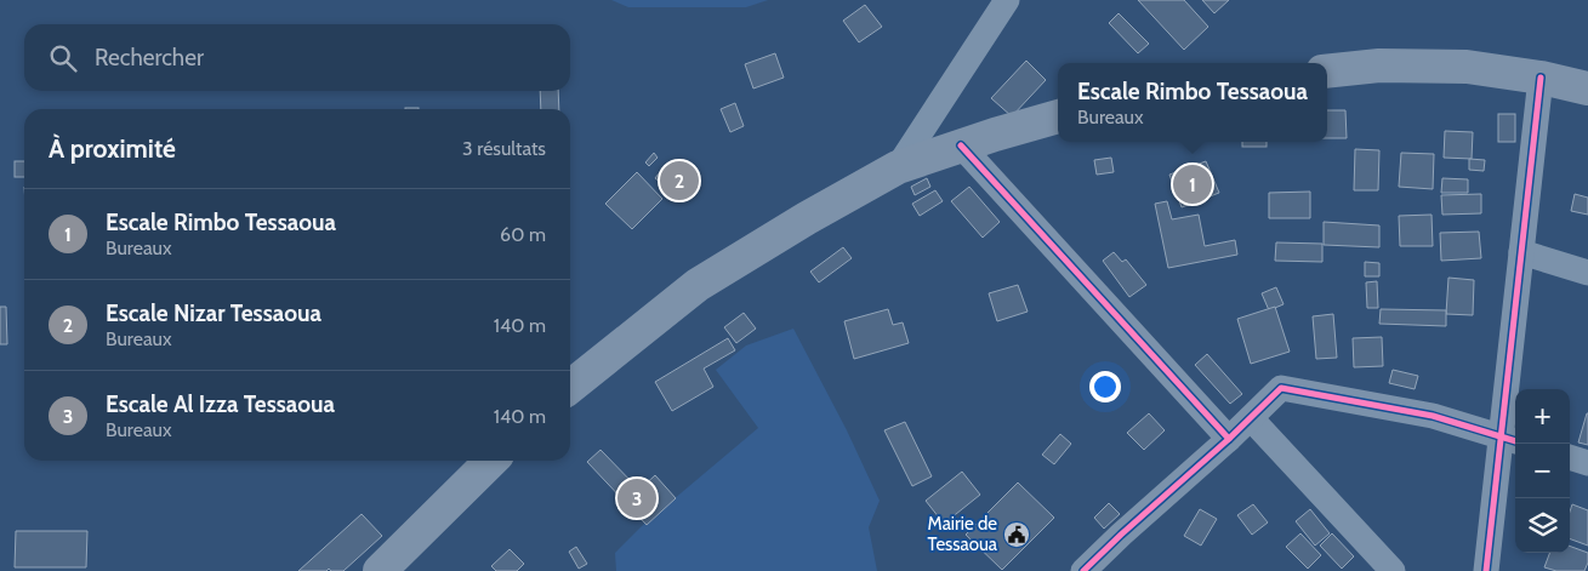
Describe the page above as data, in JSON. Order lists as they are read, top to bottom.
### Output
{
  "places": {
    "public building": ["Mairie de Tessaoua"]
  },
  "page": {
    "search": "Rechercher",
    "popup": ["Escale Rimbo Tessaoua", "Bureaux"],
    "heading": ["À proximité", "3 résultats"],
    "pins": ["2", "1", "3"],
    "list": [
      {
        "mark": "1",
        "name": "Escale Rimbo Tessaoua",
        "note": "Bureaux",
        "value": "60 m"
      },
      {
        "mark": "2",
        "name": "Escale Nizar Tessaoua",
        "note": "Bureaux",
        "value": "140 m"
      },
      {
        "mark": "3",
        "name": "Escale Al Izza Tessaoua",
        "note": "Bureaux",
        "value": "140 m"
      }
    ],
    "map_buttons": ["+", "−"]
  }
}
